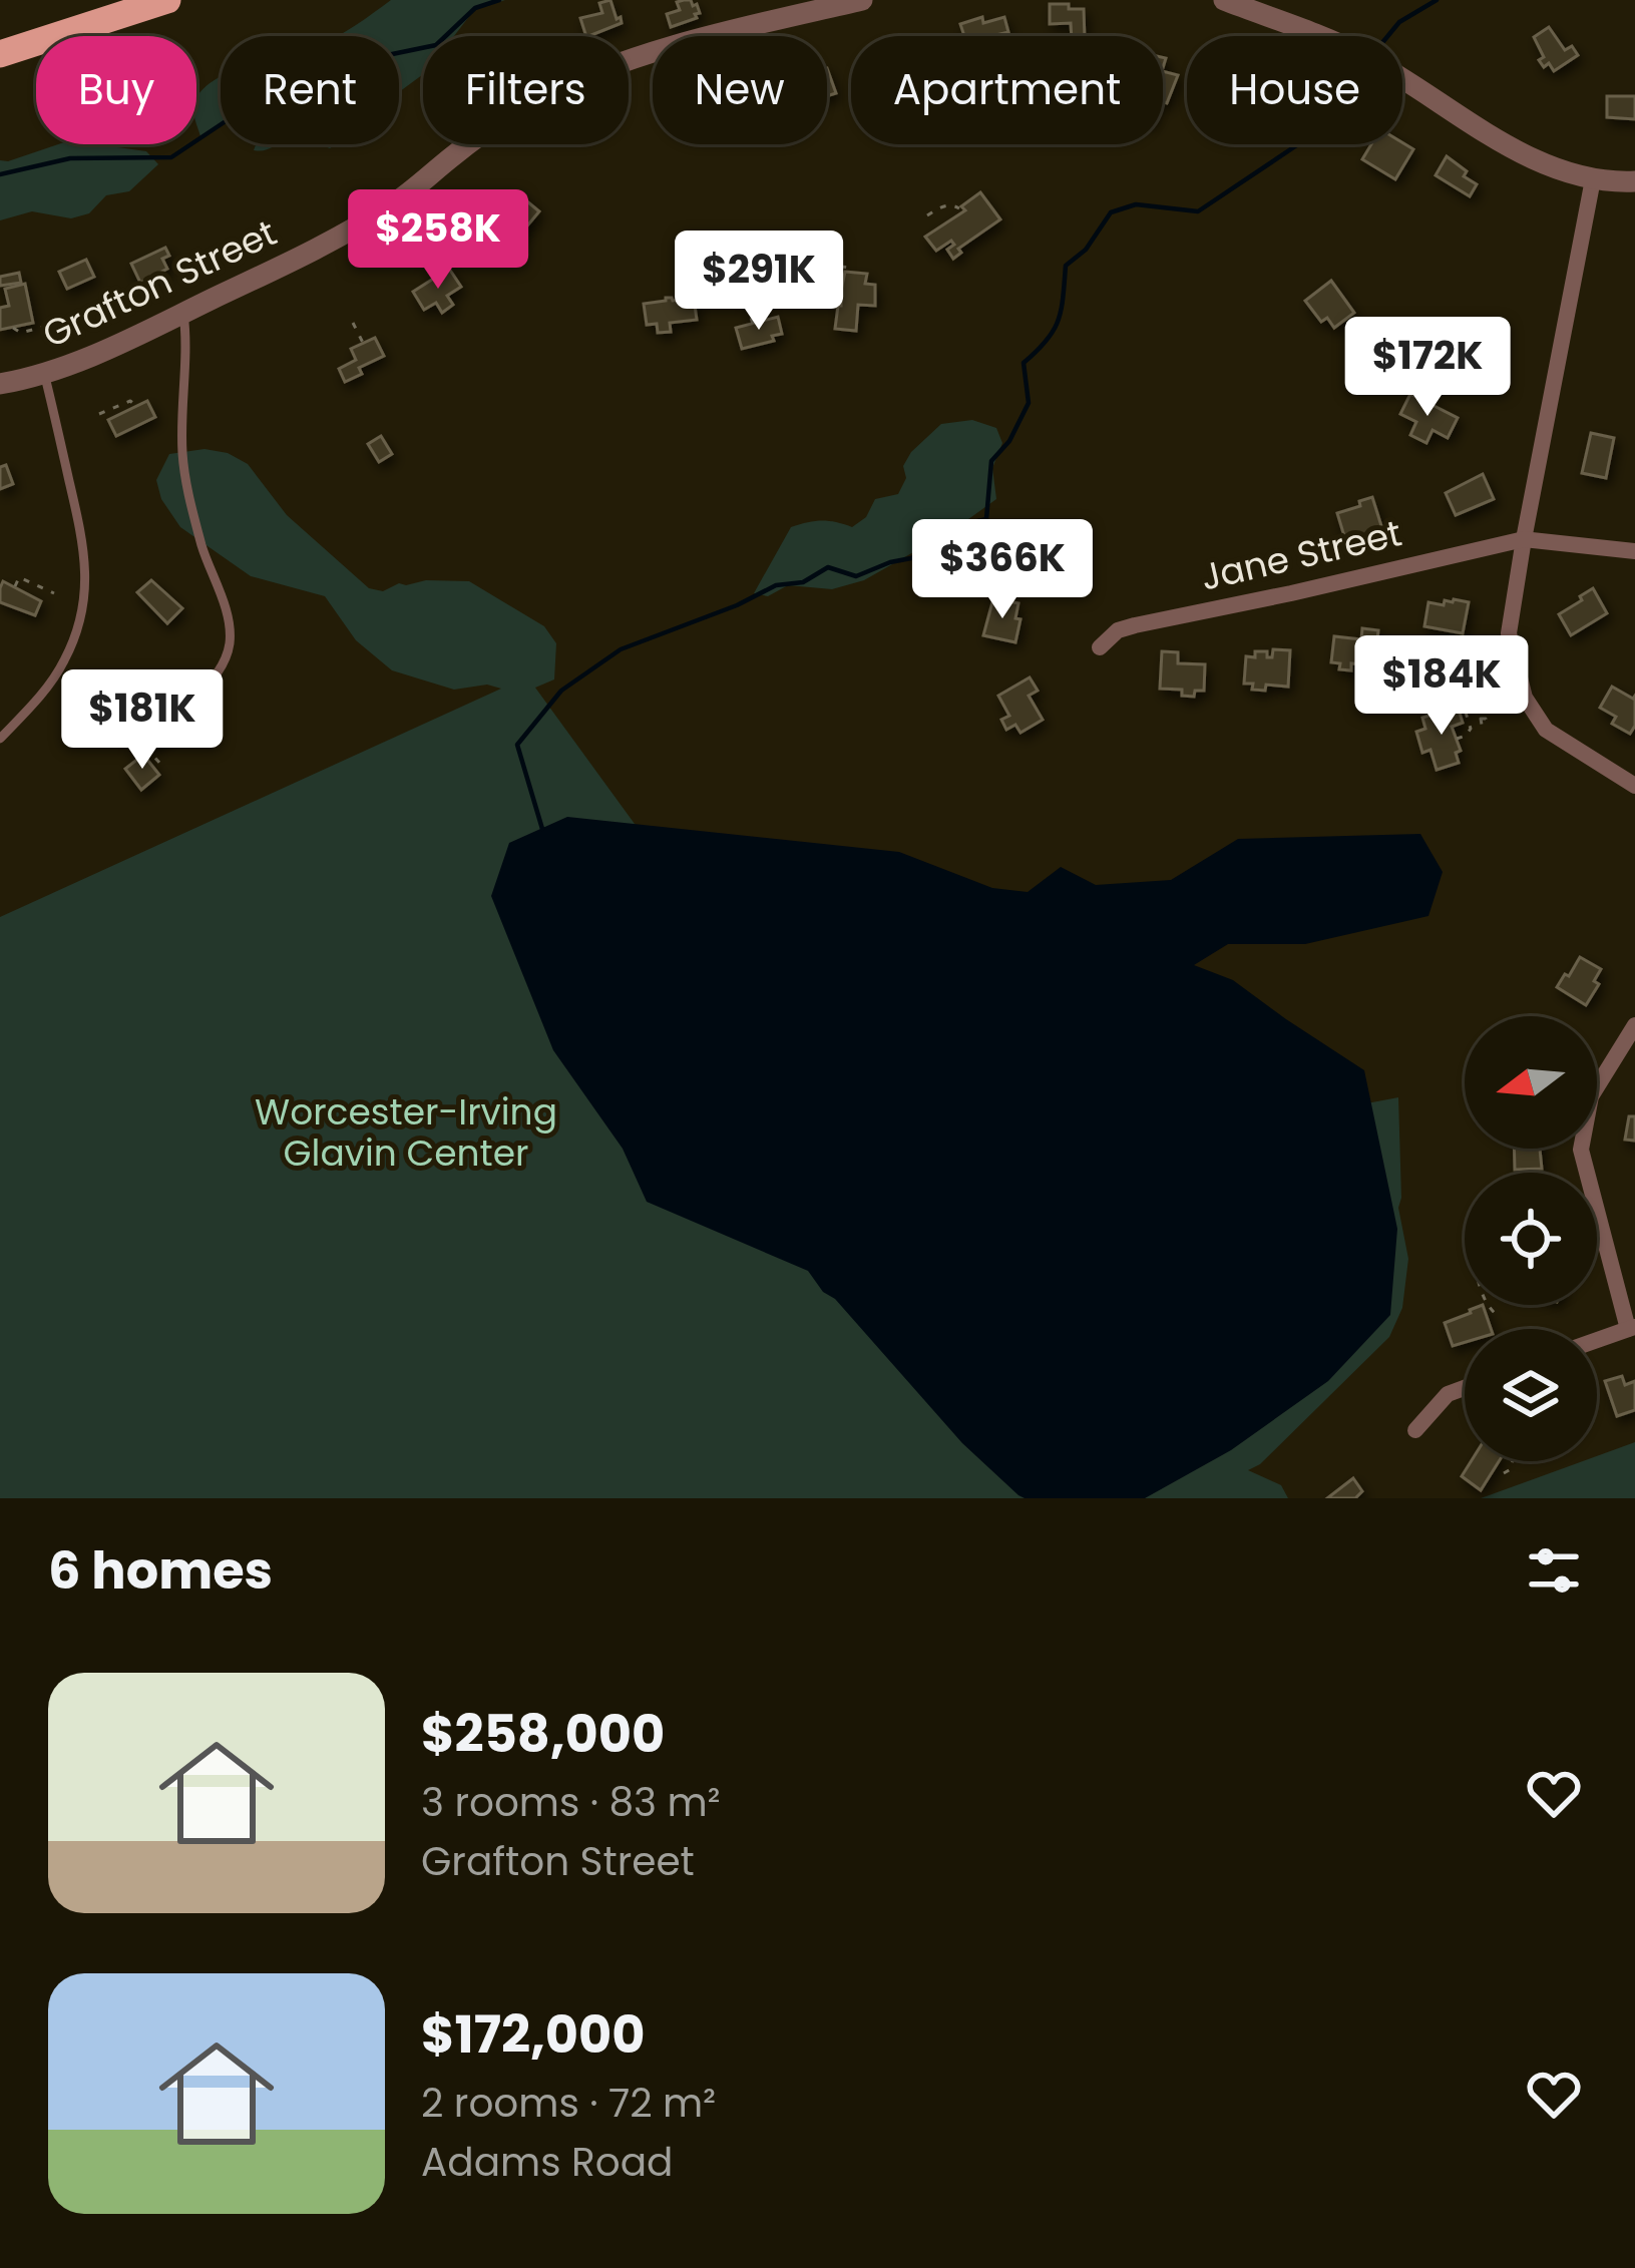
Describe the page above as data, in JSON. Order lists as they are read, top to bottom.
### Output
{
  "streets": {
    "street": ["Grafton Street", "Jane Street"]
  },
  "parks": ["Worcester-Irving Glavin Center"],
  "north": "left",
  "page": {
    "chip": [
      "Buy",
      "Rent",
      "Filters",
      "New",
      "Apartment",
      "House"
    ],
    "price": [
      "$258K",
      "$291K",
      "$172K",
      "$366K",
      "$184K",
      "$181K"
    ],
    "heading": "6 homes",
    "list": [
      {
        "name": "$258,000",
        "note": "3 rooms · 83 m² · Grafton Street"
      },
      {
        "name": "$172,000",
        "note": "2 rooms · 72 m² · Adams Road"
      }
    ]
  }
}
